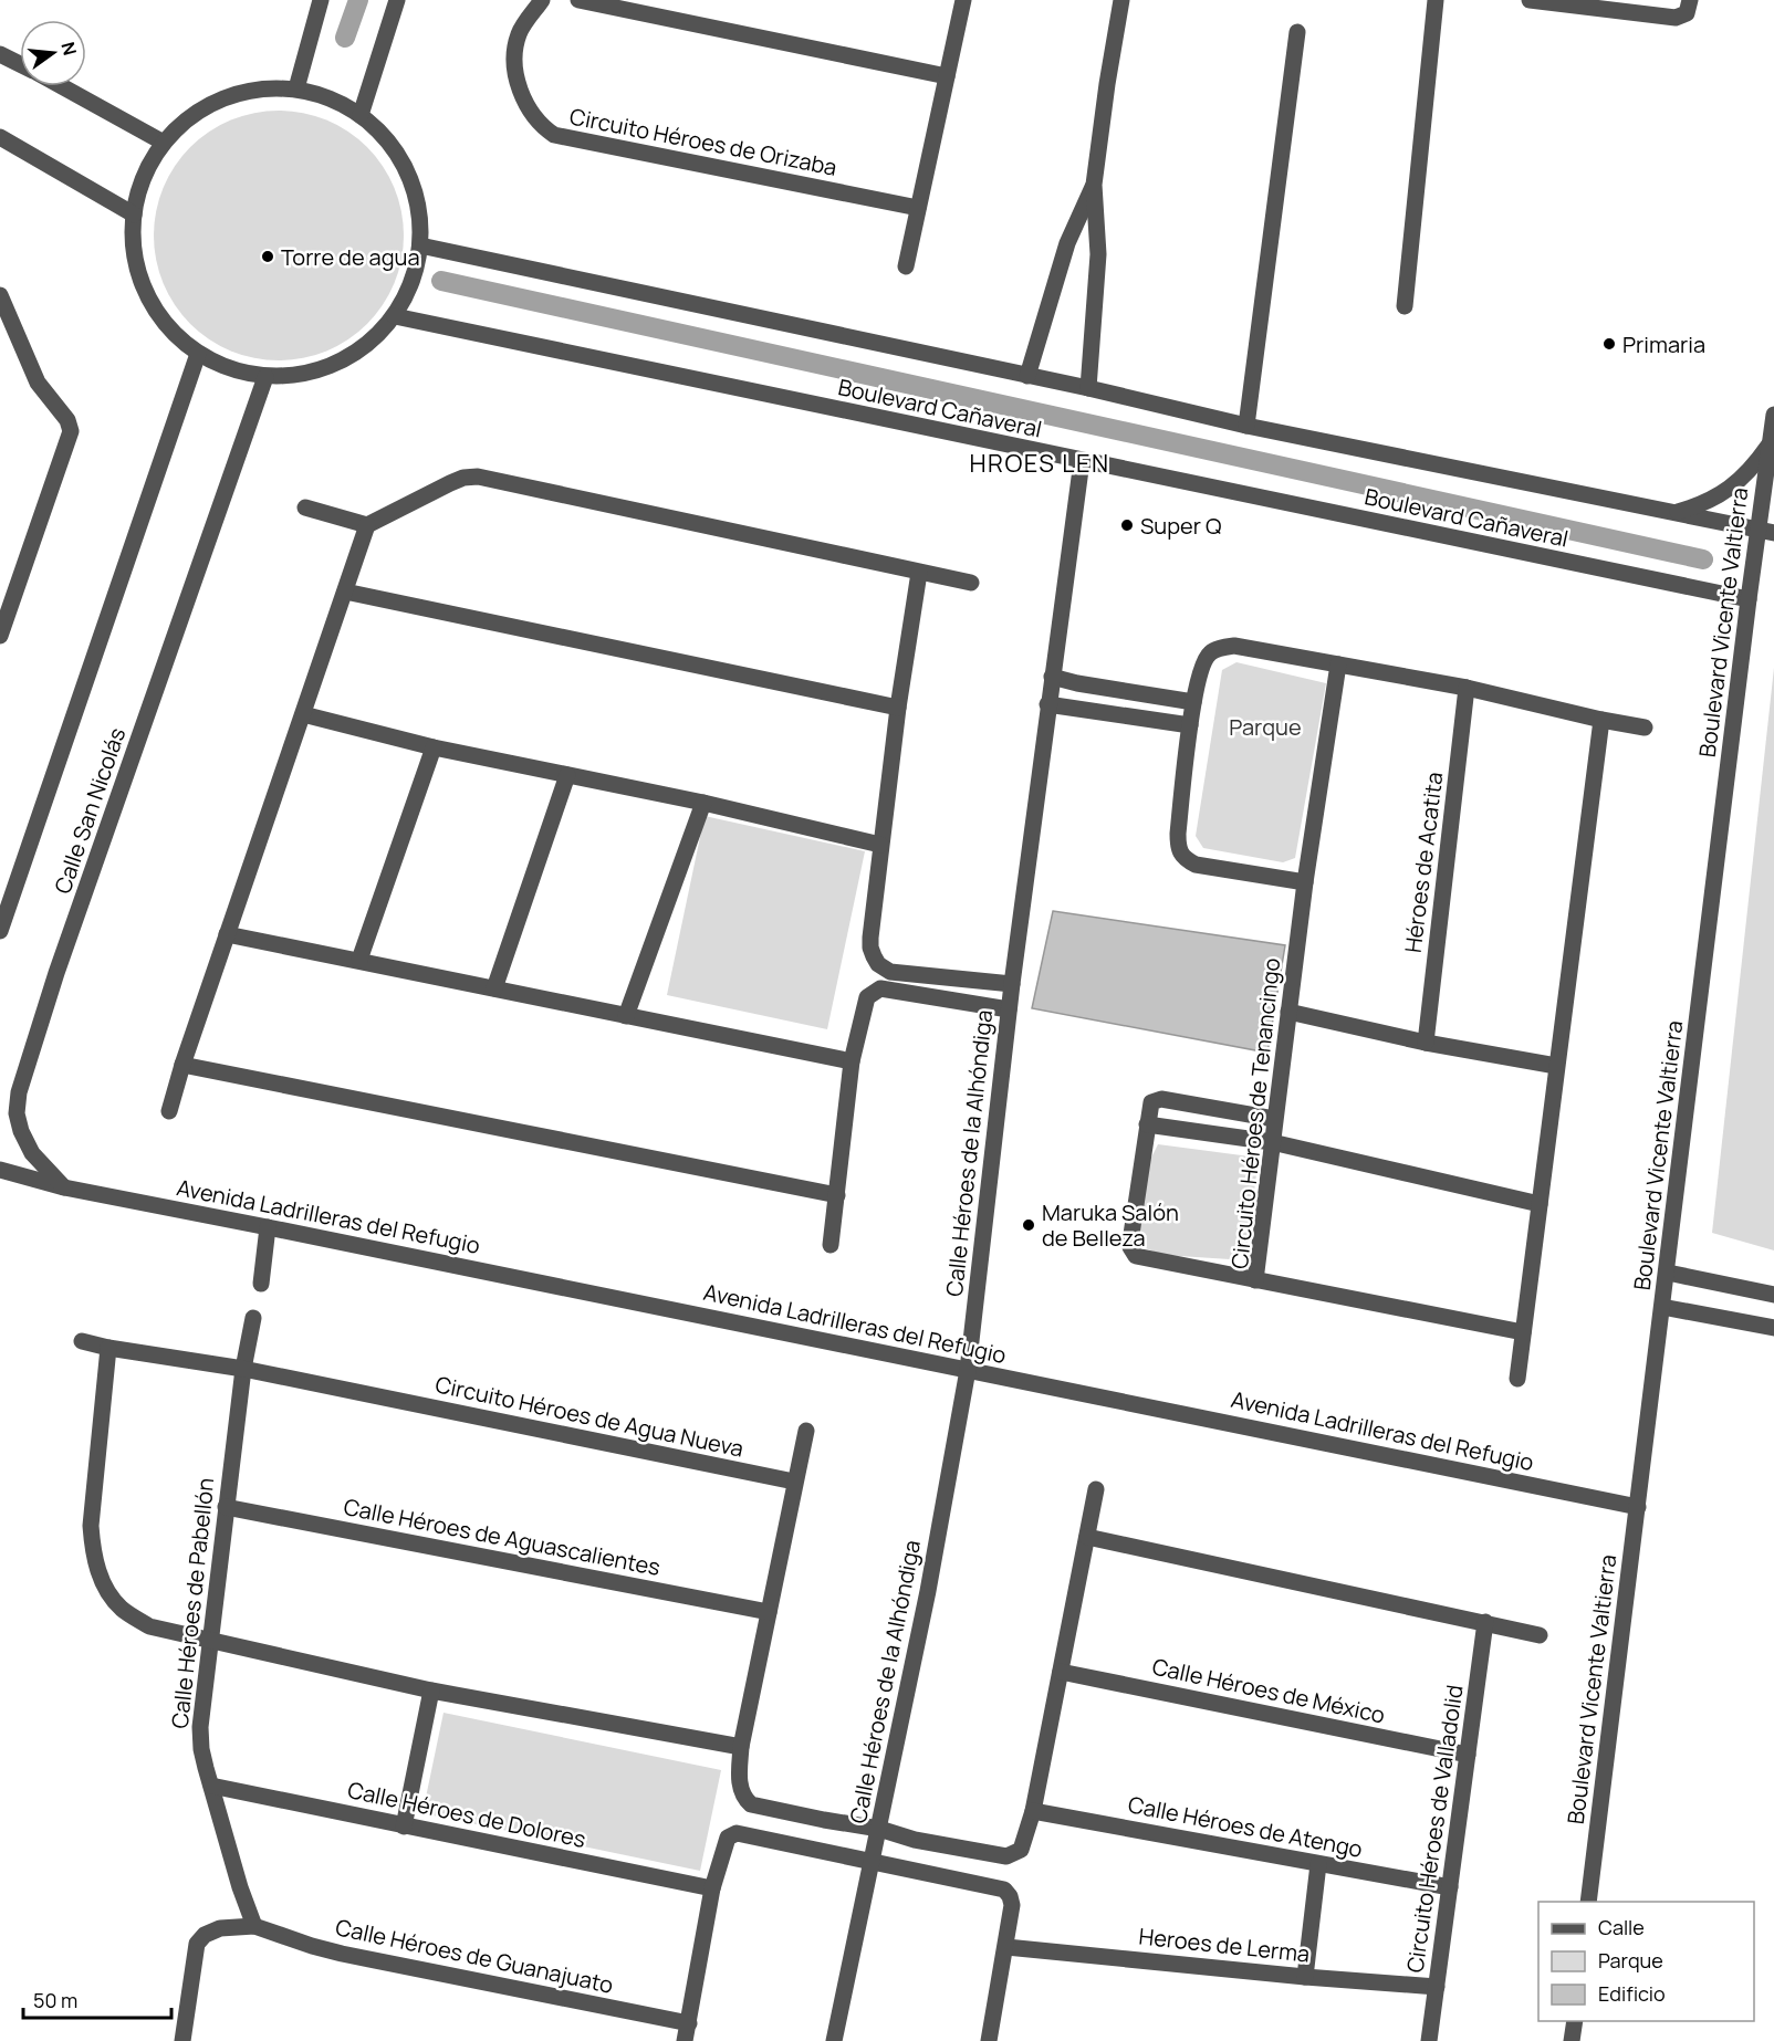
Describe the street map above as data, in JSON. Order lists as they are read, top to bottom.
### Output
{
  "streets": {
    "street": [
      "Circuito Héroes de Orizaba",
      "Boulevard Cañaveral",
      "Boulevard Vicente Valtierra",
      "Calle San Nicolás",
      "Héroes de Acatita",
      "Circuito Héroes de Tenancingo",
      "Calle Héroes de la Alhóndiga",
      "Avenida Ladrilleras del Refugio",
      "Circuito Héroes de Agua Nueva",
      "Calle Héroes de Aguascalientes",
      "Calle Héroes de Pabellón",
      "Calle Héroes de México",
      "Calle Héroes de Dolores",
      "Calle Héroes de Atengo",
      "Circuito Héroes de Valladolid",
      "Heroes de Lerma",
      "Calle Héroes de Guanajuato"
    ]
  },
  "crossings": [
    ["Boulevard Cañaveral", "Boulevard Vicente Valtierra"],
    ["Boulevard Cañaveral", "Calle Héroes de la Alhóndiga"],
    ["Boulevard Vicente Valtierra", "Avenida Ladrilleras del Refugio"],
    ["Calle San Nicolás", "Avenida Ladrilleras del Refugio"],
    ["Calle Héroes de la Alhóndiga", "Avenida Ladrilleras del Refugio"],
    ["Circuito Héroes de Agua Nueva", "Calle Héroes de Pabellón"],
    ["Calle Héroes de Aguascalientes", "Calle Héroes de Pabellón"],
    ["Calle Héroes de Pabellón", "Calle Héroes de Dolores"],
    ["Calle Héroes de Pabellón", "Calle Héroes de Guanajuato"],
    ["Calle Héroes de México", "Circuito Héroes de Valladolid"],
    ["Calle Héroes de Atengo", "Circuito Héroes de Valladolid"],
    ["Circuito Héroes de Valladolid", "Heroes de Lerma"]
  ],
  "districts": ["HROES LEN"],
  "parks": ["Parque"],
  "places": [
    "Torre de agua",
    "Primaria",
    "Super Q",
    "Maruka Salón de Belleza"
  ],
  "legend": ["Calle", "Parque", "Edificio"],
  "scale_bar": "50 m",
  "north": "right"
}
